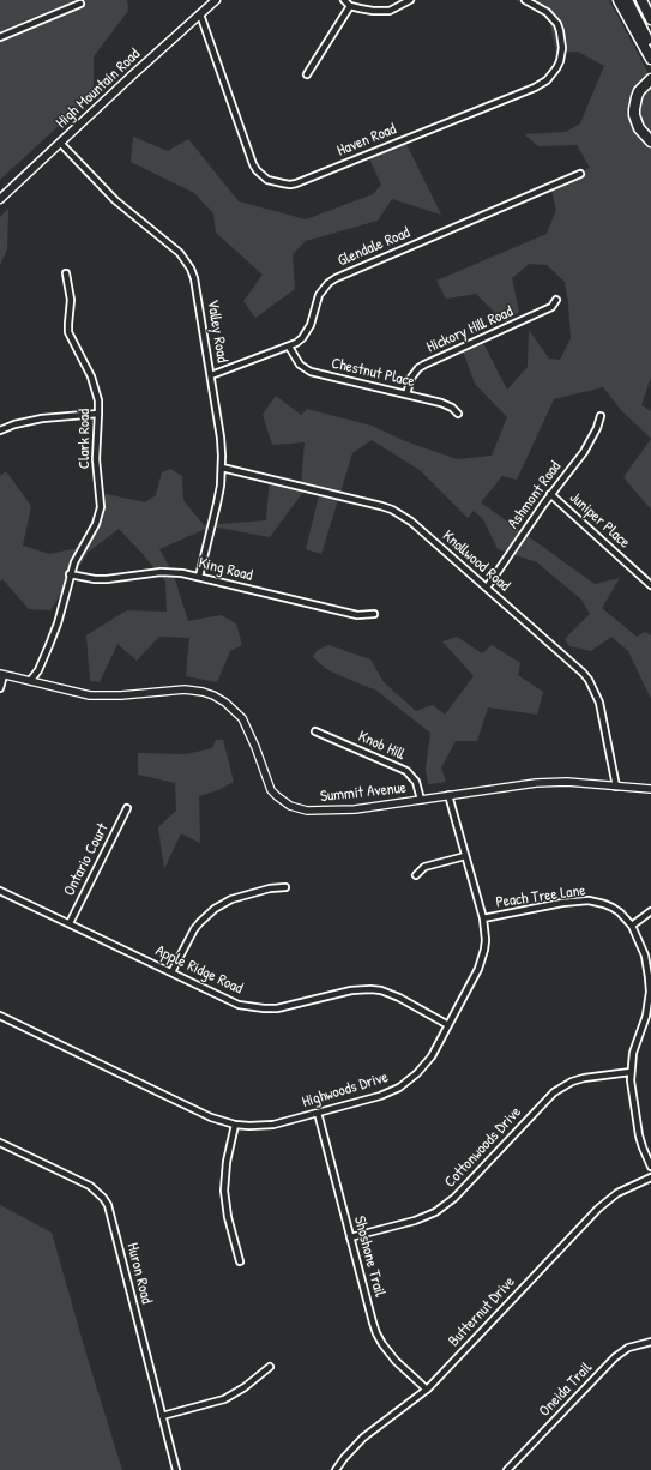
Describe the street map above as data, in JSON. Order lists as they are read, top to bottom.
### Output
{
  "streets": {
    "main road": ["High Mountain Road"],
    "street": [
      "Haven Road",
      "Glendale Road",
      "Hickory Hill Road",
      "Valley Road",
      "Chestnut Place",
      "Clark Road",
      "Ashmont Road",
      "Juniper Place",
      "Knollwood Road",
      "King Road",
      "Knob Hill",
      "Summit Avenue",
      "Ontario Court",
      "Peach Tree Lane",
      "Apple Ridge Road",
      "Highwoods Drive",
      "Cottonwoods Drive",
      "Shoshone Trail",
      "Huron Road",
      "Butternut Drive",
      "Oneida Trail"
    ]
  },
  "crossings": [
    ["High Mountain Road", "Haven Road"],
    ["High Mountain Road", "Valley Road"],
    ["Glendale Road", "Valley Road"],
    ["Glendale Road", "Chestnut Place"],
    ["Hickory Hill Road", "Chestnut Place"],
    ["Valley Road", "Knollwood Road"],
    ["Valley Road", "King Road"],
    ["Clark Road", "King Road"],
    ["Clark Road", "Summit Avenue"],
    ["Ashmont Road", "Juniper Place"],
    ["Ashmont Road", "Knollwood Road"],
    ["Knollwood Road", "Summit Avenue"],
    ["Knob Hill", "Summit Avenue"],
    ["Summit Avenue", "Highwoods Drive"],
    ["Ontario Court", "Apple Ridge Road"],
    ["Peach Tree Lane", "Highwoods Drive"],
    ["Peach Tree Lane", "Cottonwoods Drive"],
    ["Apple Ridge Road", "Highwoods Drive"],
    ["Highwoods Drive", "Shoshone Trail"],
    ["Cottonwoods Drive", "Shoshone Trail"],
    ["Shoshone Trail", "Butternut Drive"]
  ]
}
